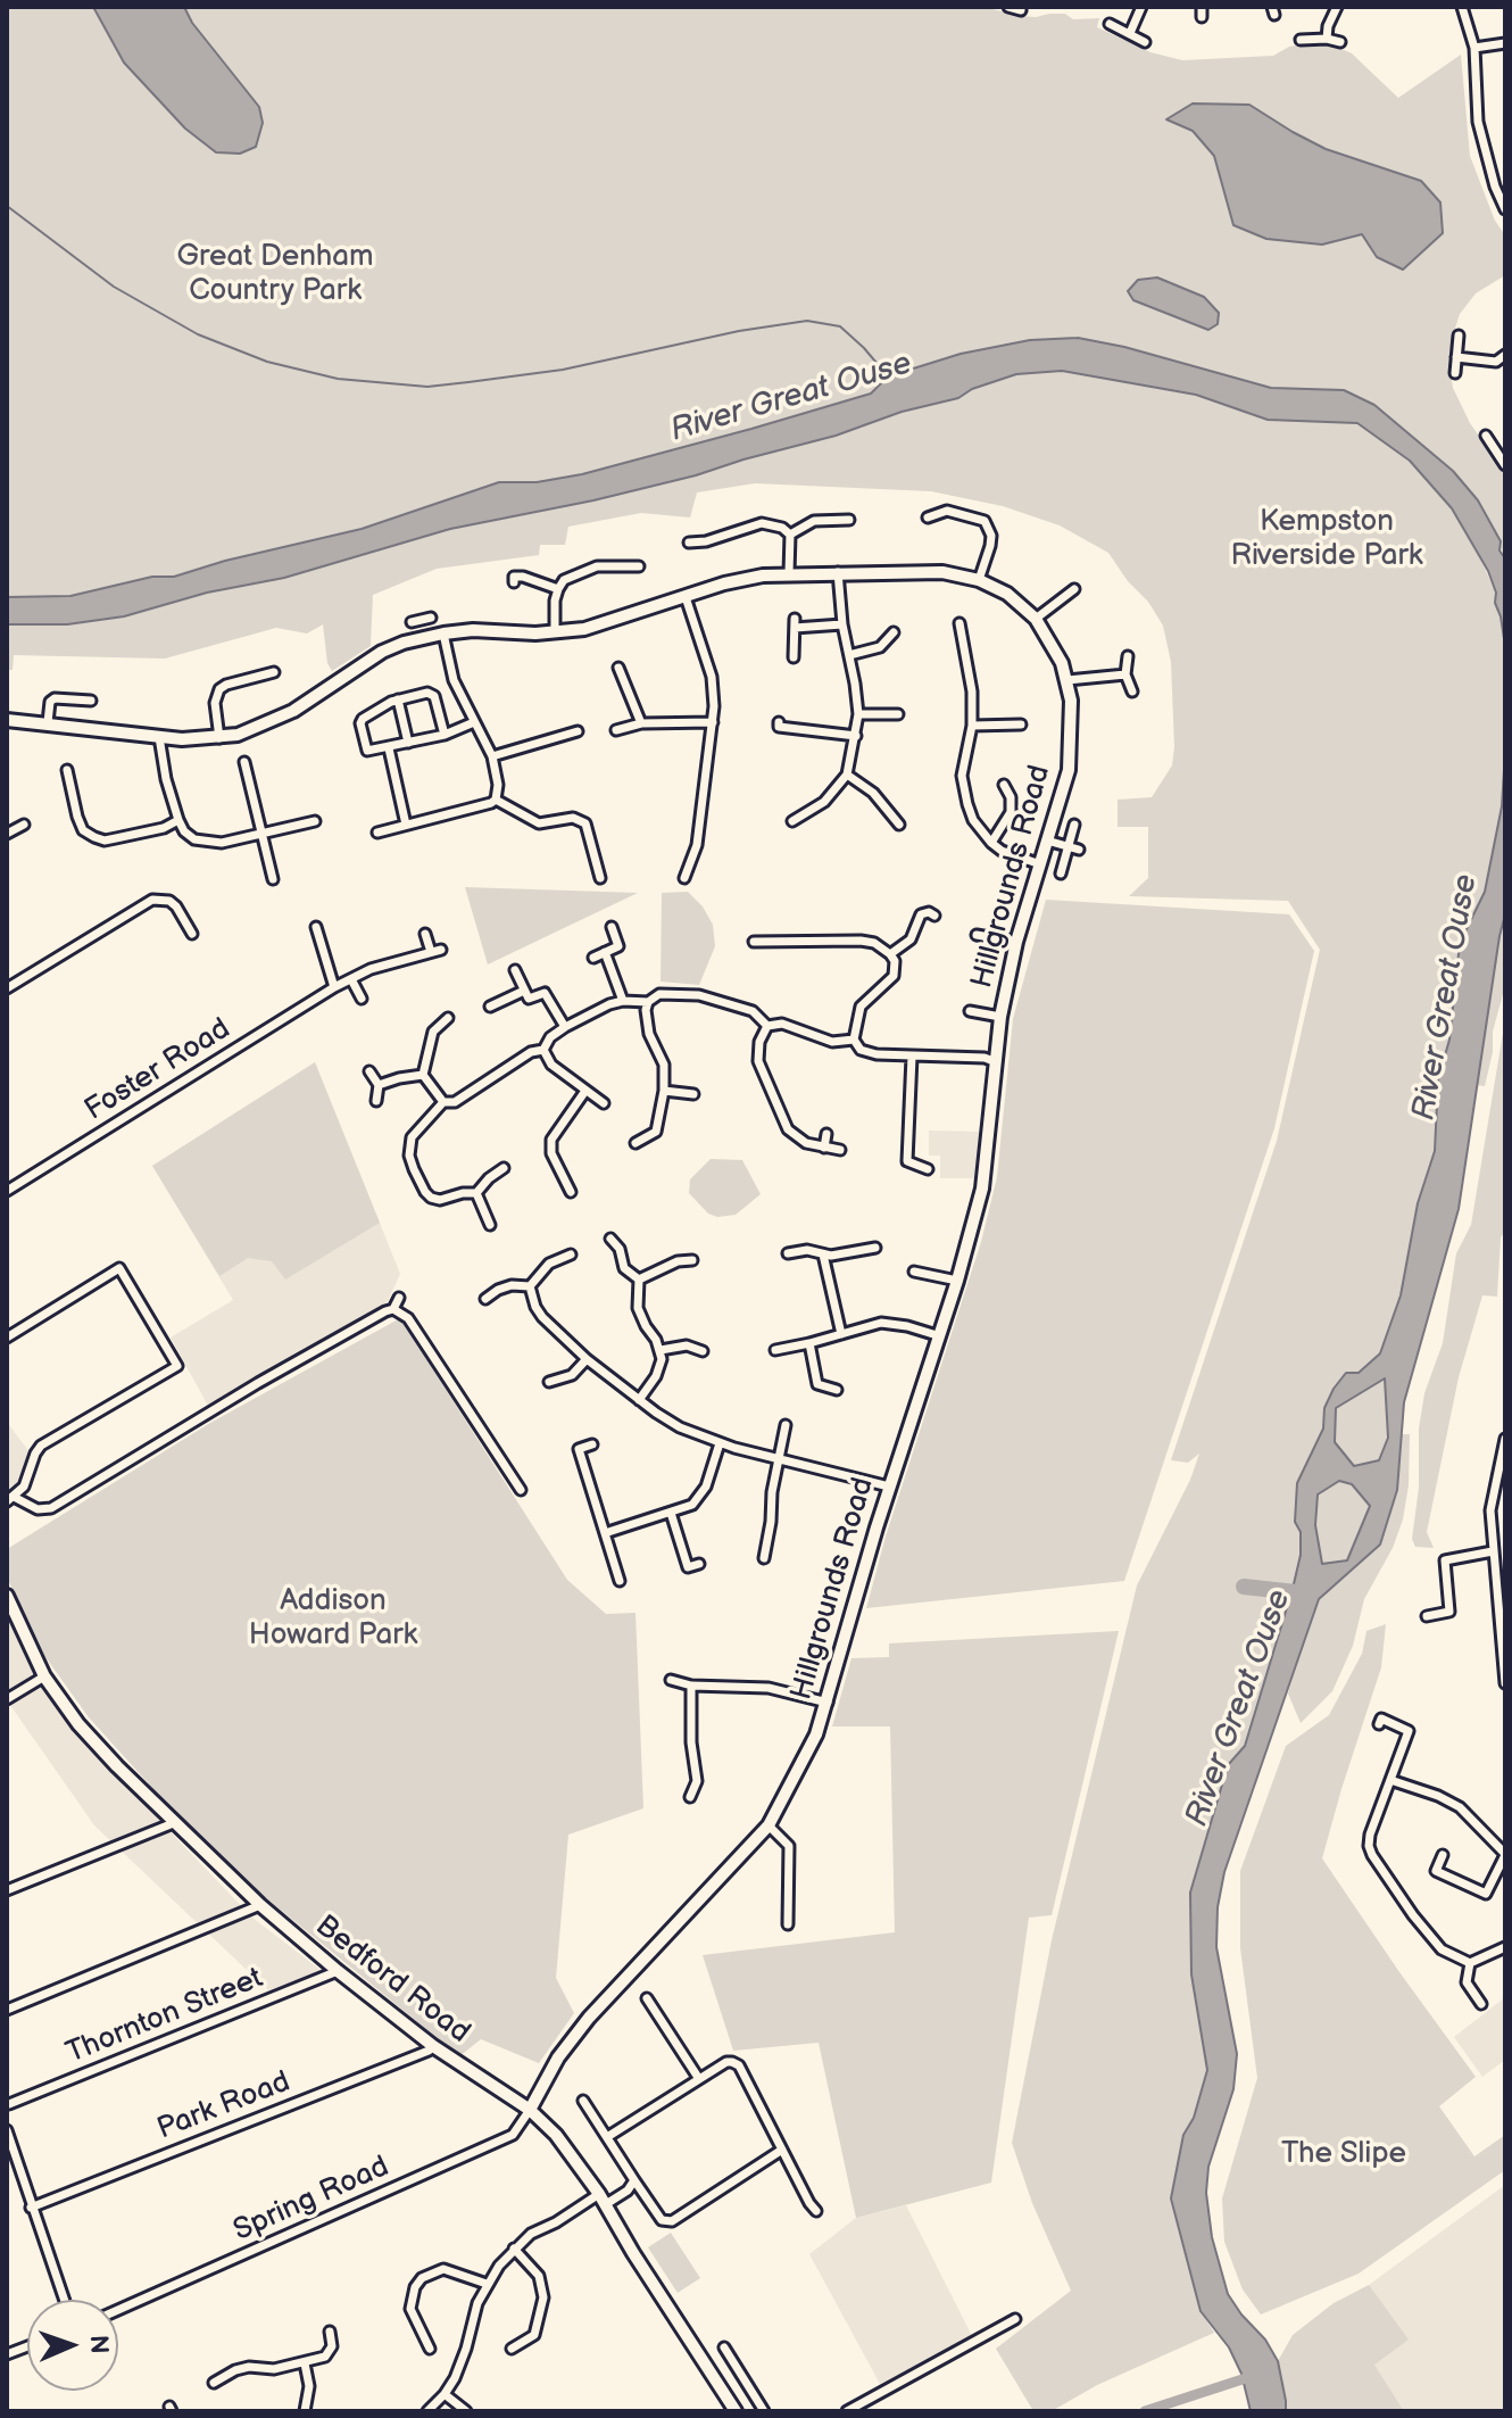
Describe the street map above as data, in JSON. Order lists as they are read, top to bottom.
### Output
{
  "streets": {
    "street": [
      "Hillgrounds Road",
      "Foster Road",
      "Bedford Road",
      "Thornton Street",
      "Park Road",
      "Spring Road"
    ]
  },
  "crossings": [
    ["Hillgrounds Road", "Bedford Road"],
    ["Hillgrounds Road", "Spring Road"],
    ["Bedford Road", "Thornton Street"],
    ["Bedford Road", "Park Road"],
    ["Bedford Road", "Spring Road"]
  ],
  "water": ["River Great Ouse"],
  "parks": [
    "Great Denham Country Park",
    "Kempston Riverside Park",
    "Addison Howard Park",
    "The Slipe"
  ],
  "north": "right"
}
